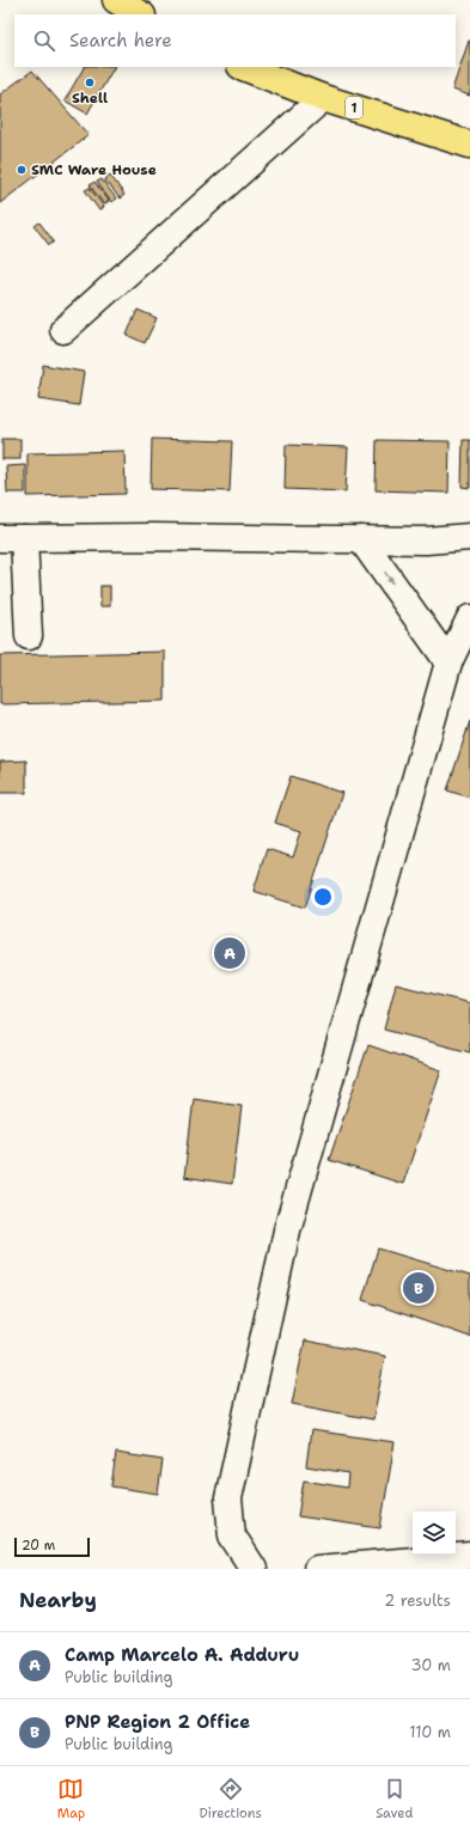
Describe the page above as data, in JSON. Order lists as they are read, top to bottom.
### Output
{
  "streets": {
    "main road": ["1"]
  },
  "places": ["Shell", "SMC Ware House"],
  "scale_bar": "20 m",
  "page": {
    "search": "Search here",
    "pins": ["A", "B"],
    "scale": "20 m",
    "heading": ["Nearby", "2 results"],
    "list": [
      {
        "mark": "A",
        "name": "Camp Marcelo A. Adduru",
        "note": "Public building",
        "value": "30 m"
      },
      {
        "mark": "B",
        "name": "PNP Region 2 Office",
        "note": "Public building",
        "value": "110 m"
      }
    ],
    "nav": ["Map", "Directions", "Saved"]
  }
}
